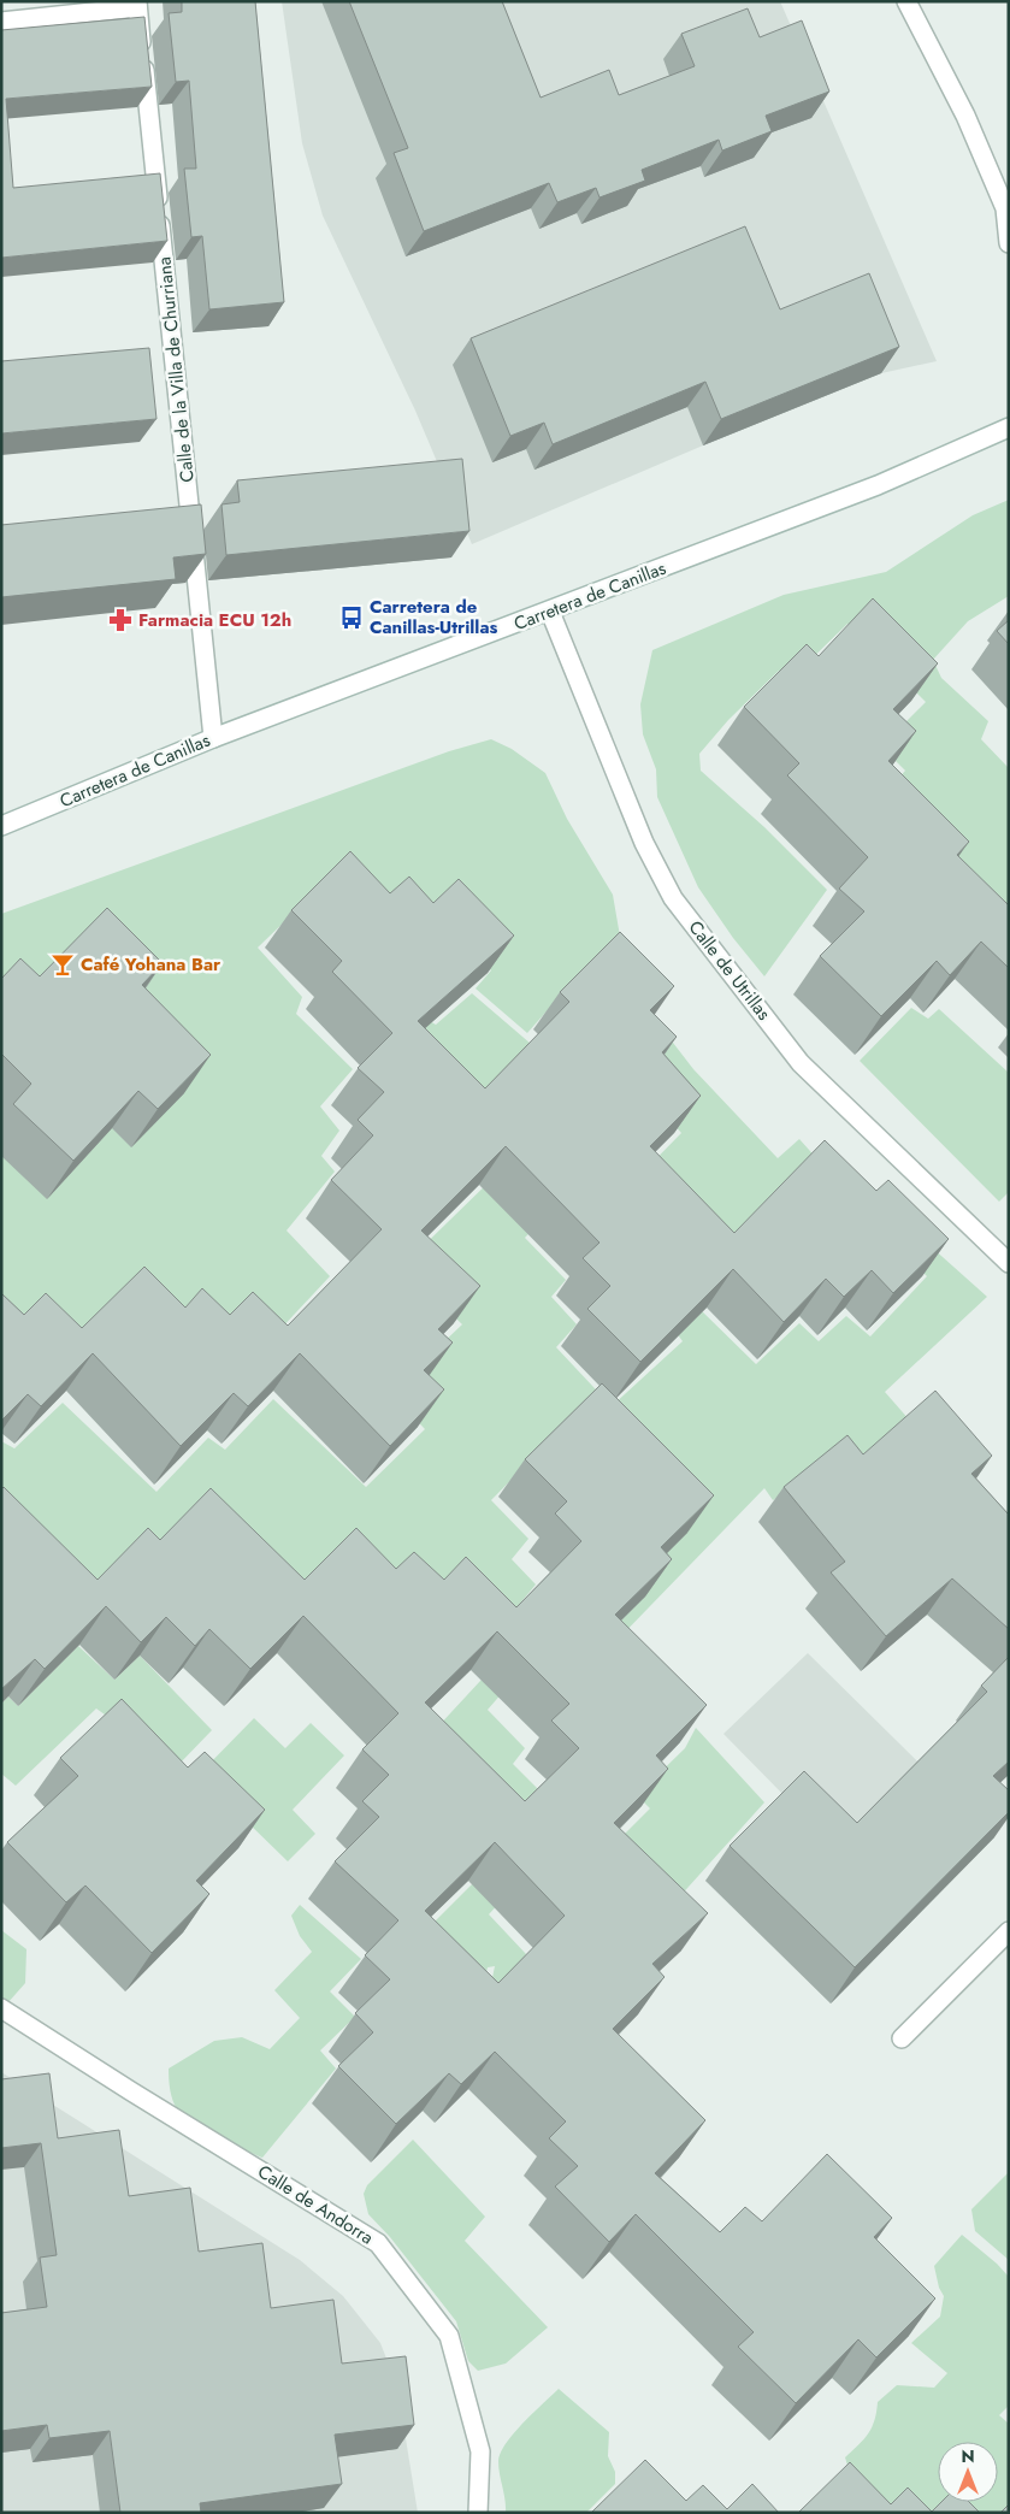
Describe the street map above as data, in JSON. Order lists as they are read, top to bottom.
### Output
{
  "streets": {
    "street": [
      "Calle de la Villa de Churriana",
      "Carretera de Canillas",
      "Calle de Utrillas",
      "Calle de Andorra"
    ]
  },
  "crossings": [
    ["Calle de la Villa de Churriana", "Carretera de Canillas"],
    ["Carretera de Canillas", "Calle de Utrillas"]
  ],
  "places": {
    "bus stop": ["Carretera de Canillas-Utrillas"],
    "pharmacy": ["Farmacia ECU 12h"],
    "bar": ["Café Yohana Bar"]
  },
  "north": "top"
}
